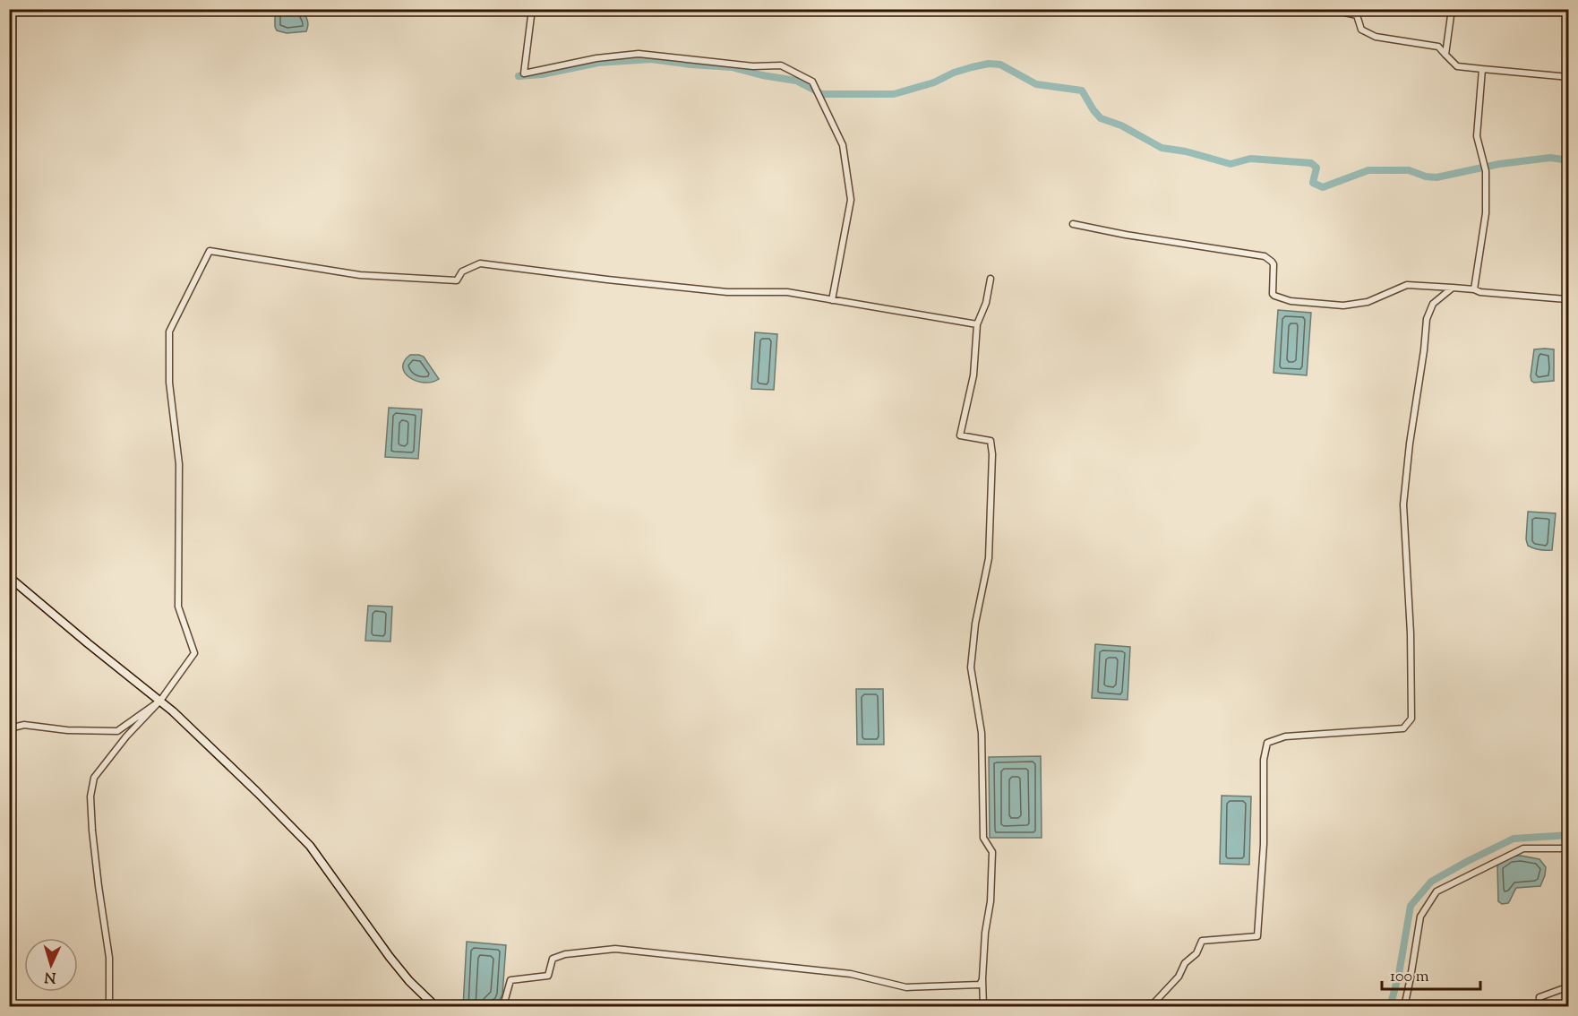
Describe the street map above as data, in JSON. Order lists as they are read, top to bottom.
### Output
{
  "scale_bar": "100 m",
  "north": "bottom"
}
